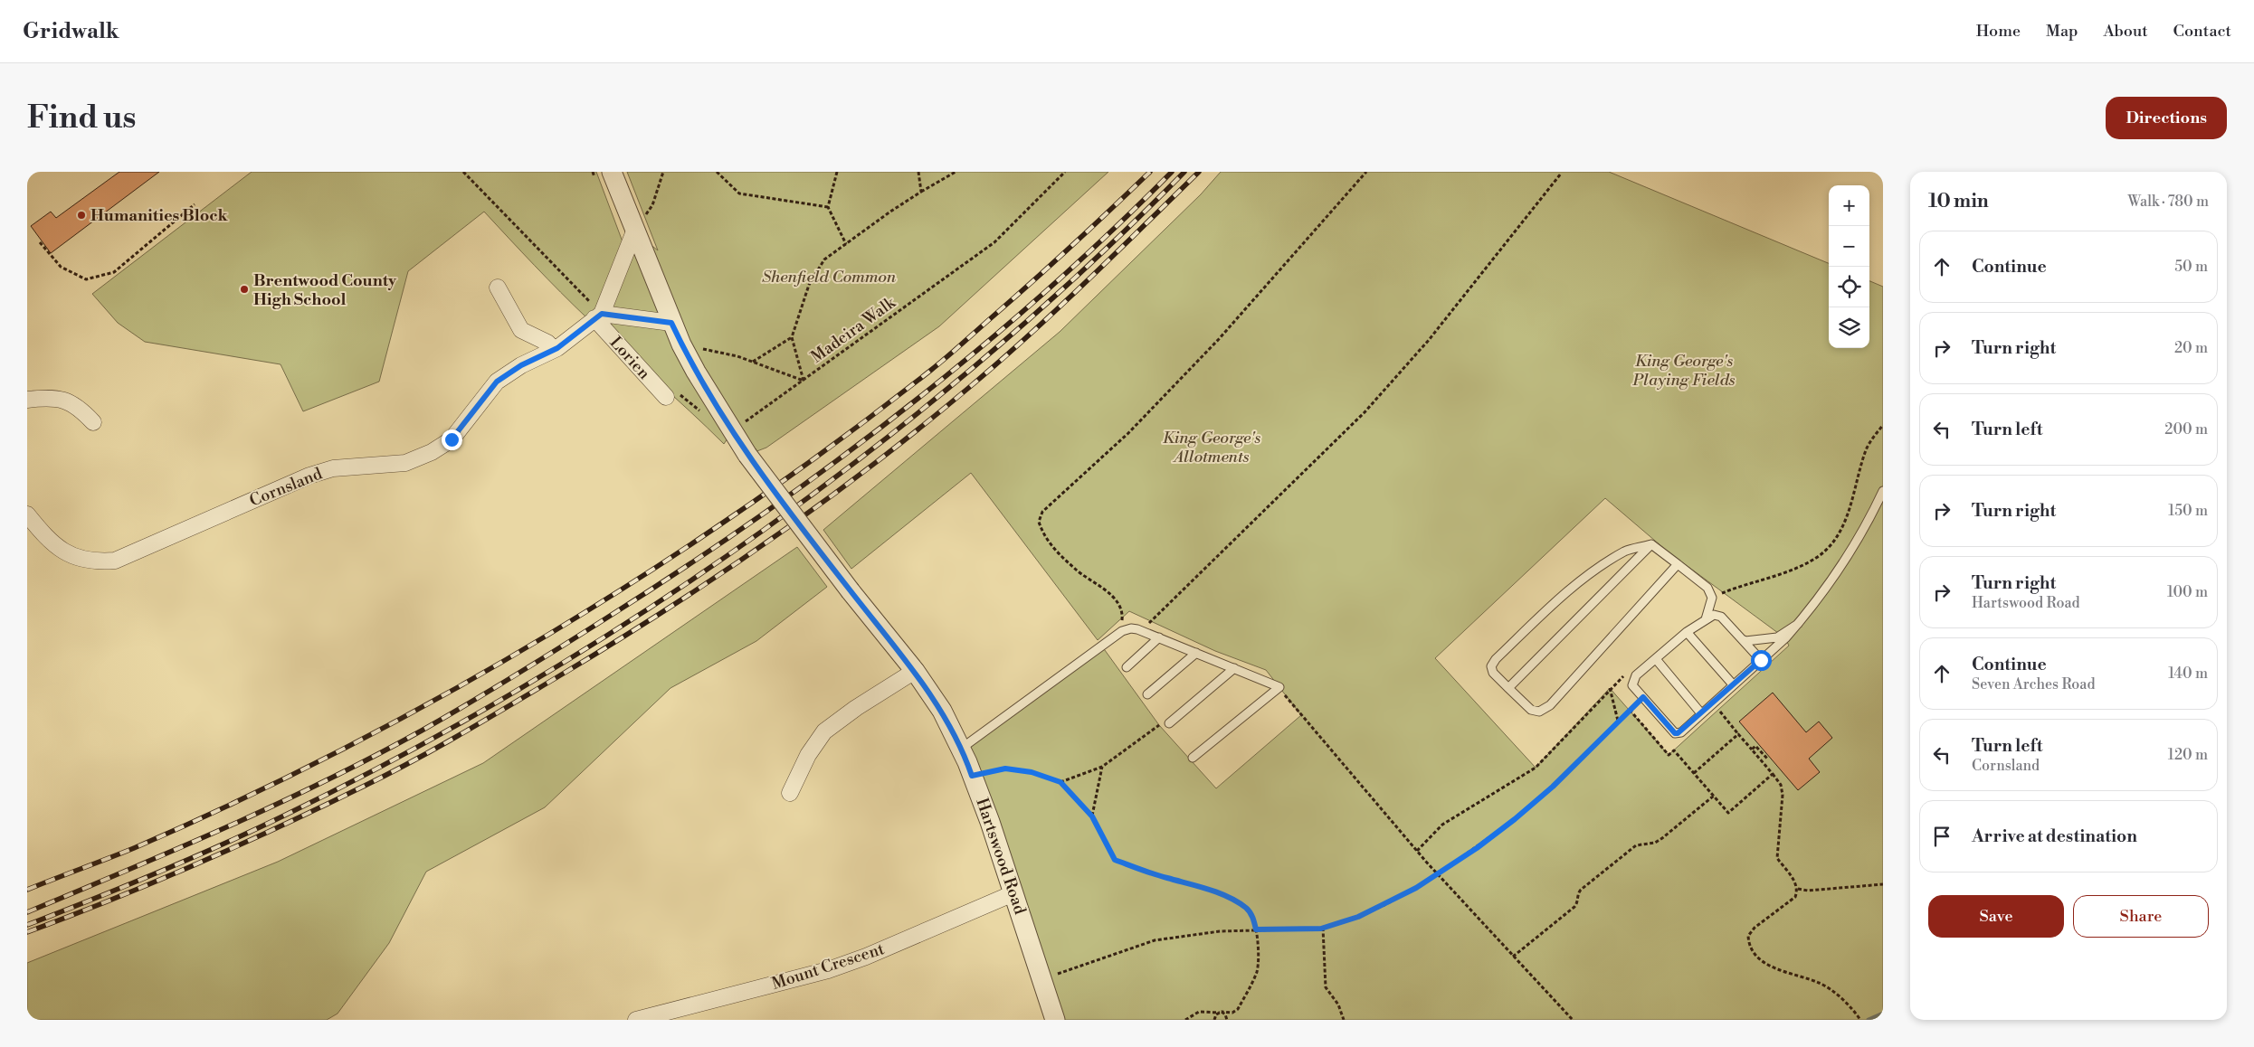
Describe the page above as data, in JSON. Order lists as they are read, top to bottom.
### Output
{
  "streets": {
    "street": [
      "Lorien",
      "Cornsland",
      "Hartswood Road",
      "Mount Crescent"
    ],
    "path": ["Madeira Walk"]
  },
  "crossings": [
    ["Madeira Walk", "Hartswood Road"],
    ["Lorien", "Cornsland"],
    ["Cornsland", "Hartswood Road"],
    ["Hartswood Road", "Mount Crescent"]
  ],
  "parks": ["Shenfield Common", "King George's Playing Fields", "King George's Allotments"],
  "places": ["Humanities Block", "Brentwood County High School"],
  "page": {
    "header": "Gridwalk",
    "nav": [
      "Home",
      "Map",
      "About",
      "Contact"
    ],
    "buttons": [
      "Directions",
      ["Save", "Share"]
    ],
    "title": "Find us",
    "heading": ["10 min", "Walk · 780 m"],
    "map_buttons": ["+", "−"],
    "list": [
      ["Continue", "50 m"],
      ["Turn right", "20 m"],
      ["Turn left", "200 m"],
      ["Turn right", "150 m"],
      ["Turn right", "Hartswood Road", "100 m"],
      ["Continue", "Seven Arches Road", "140 m"],
      ["Turn left", "Cornsland", "120 m"],
      "Arrive at destination"
    ]
  }
}
